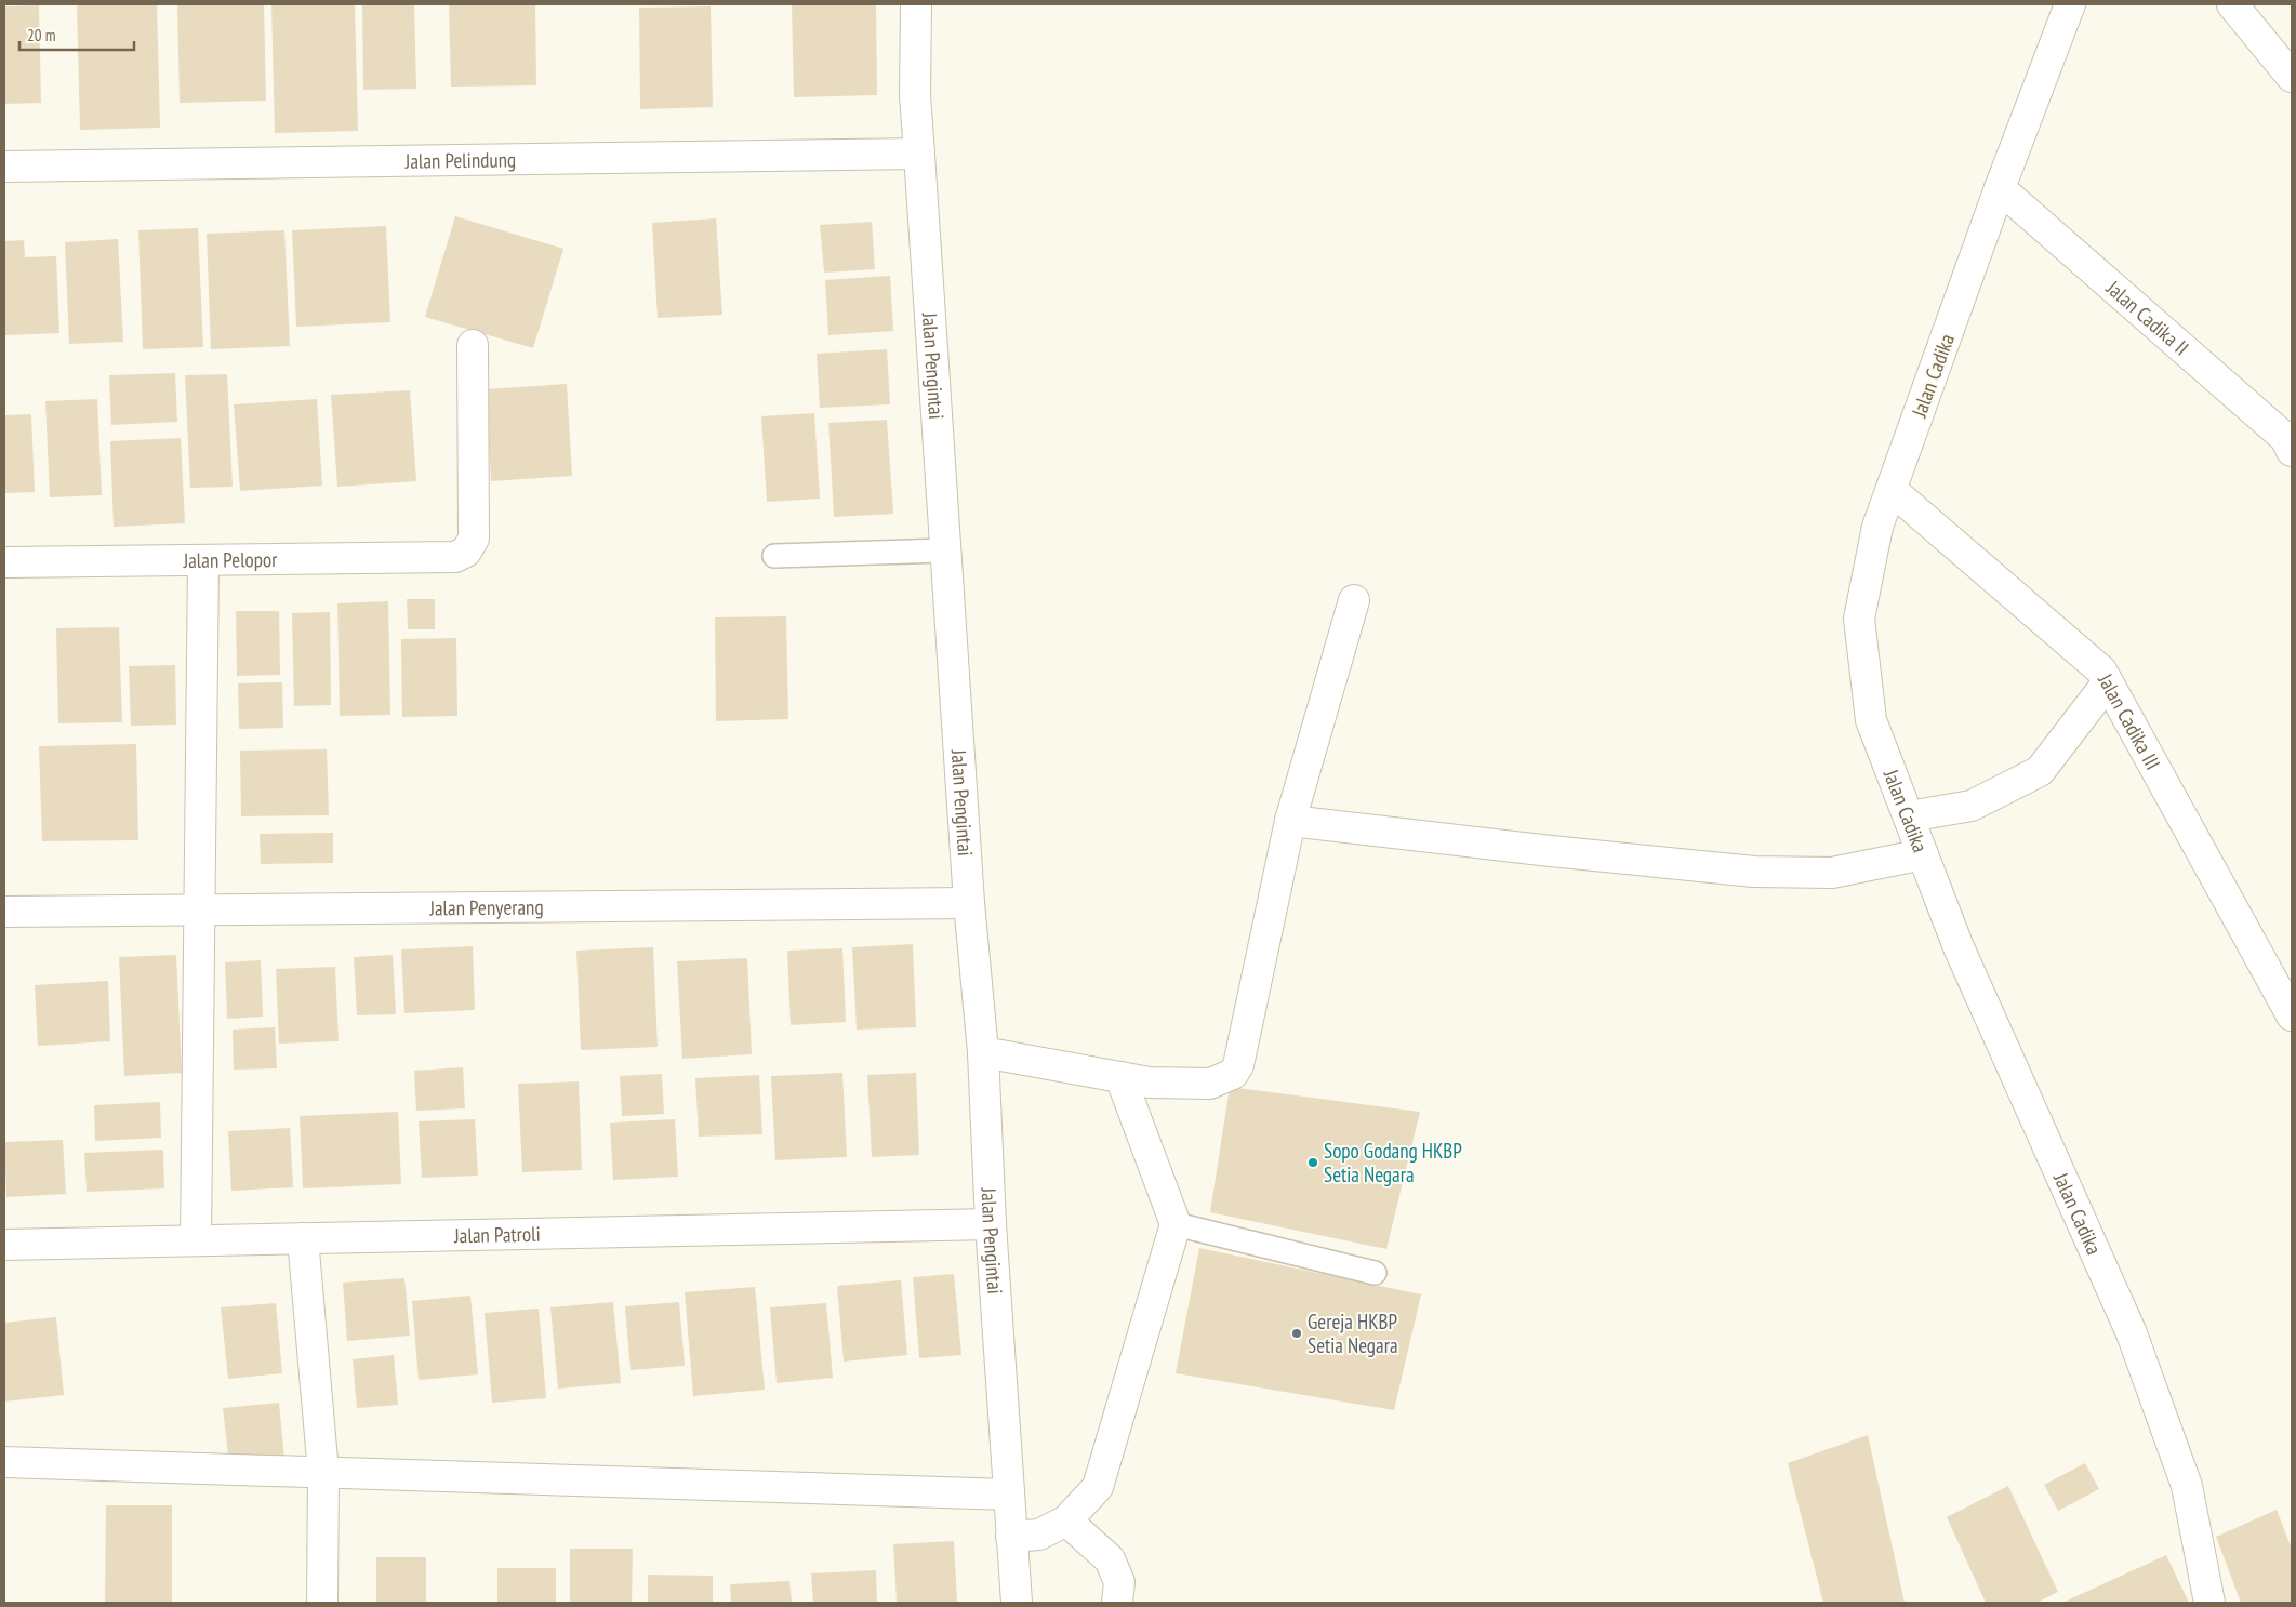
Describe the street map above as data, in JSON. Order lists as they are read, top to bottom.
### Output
{
  "streets": {
    "street": [
      "Jalan Pelindung",
      "Jalan Cadika II",
      "Jalan Pengintai",
      "Jalan Cadika",
      "Jalan Pelopor",
      "Jalan Cadika III",
      "Jalan Penyerang",
      "Jalan Patroli"
    ]
  },
  "crossings": [
    ["Jalan Pelindung", "Jalan Pengintai"],
    ["Jalan Cadika II", "Jalan Cadika"],
    ["Jalan Pengintai", "Jalan Penyerang"],
    ["Jalan Pengintai", "Jalan Patroli"],
    ["Jalan Cadika", "Jalan Cadika III"]
  ],
  "places": ["Sopo Godang HKBP Setia Negara", "Gereja HKBP Setia Negara"],
  "scale_bar": "20 m"
}
